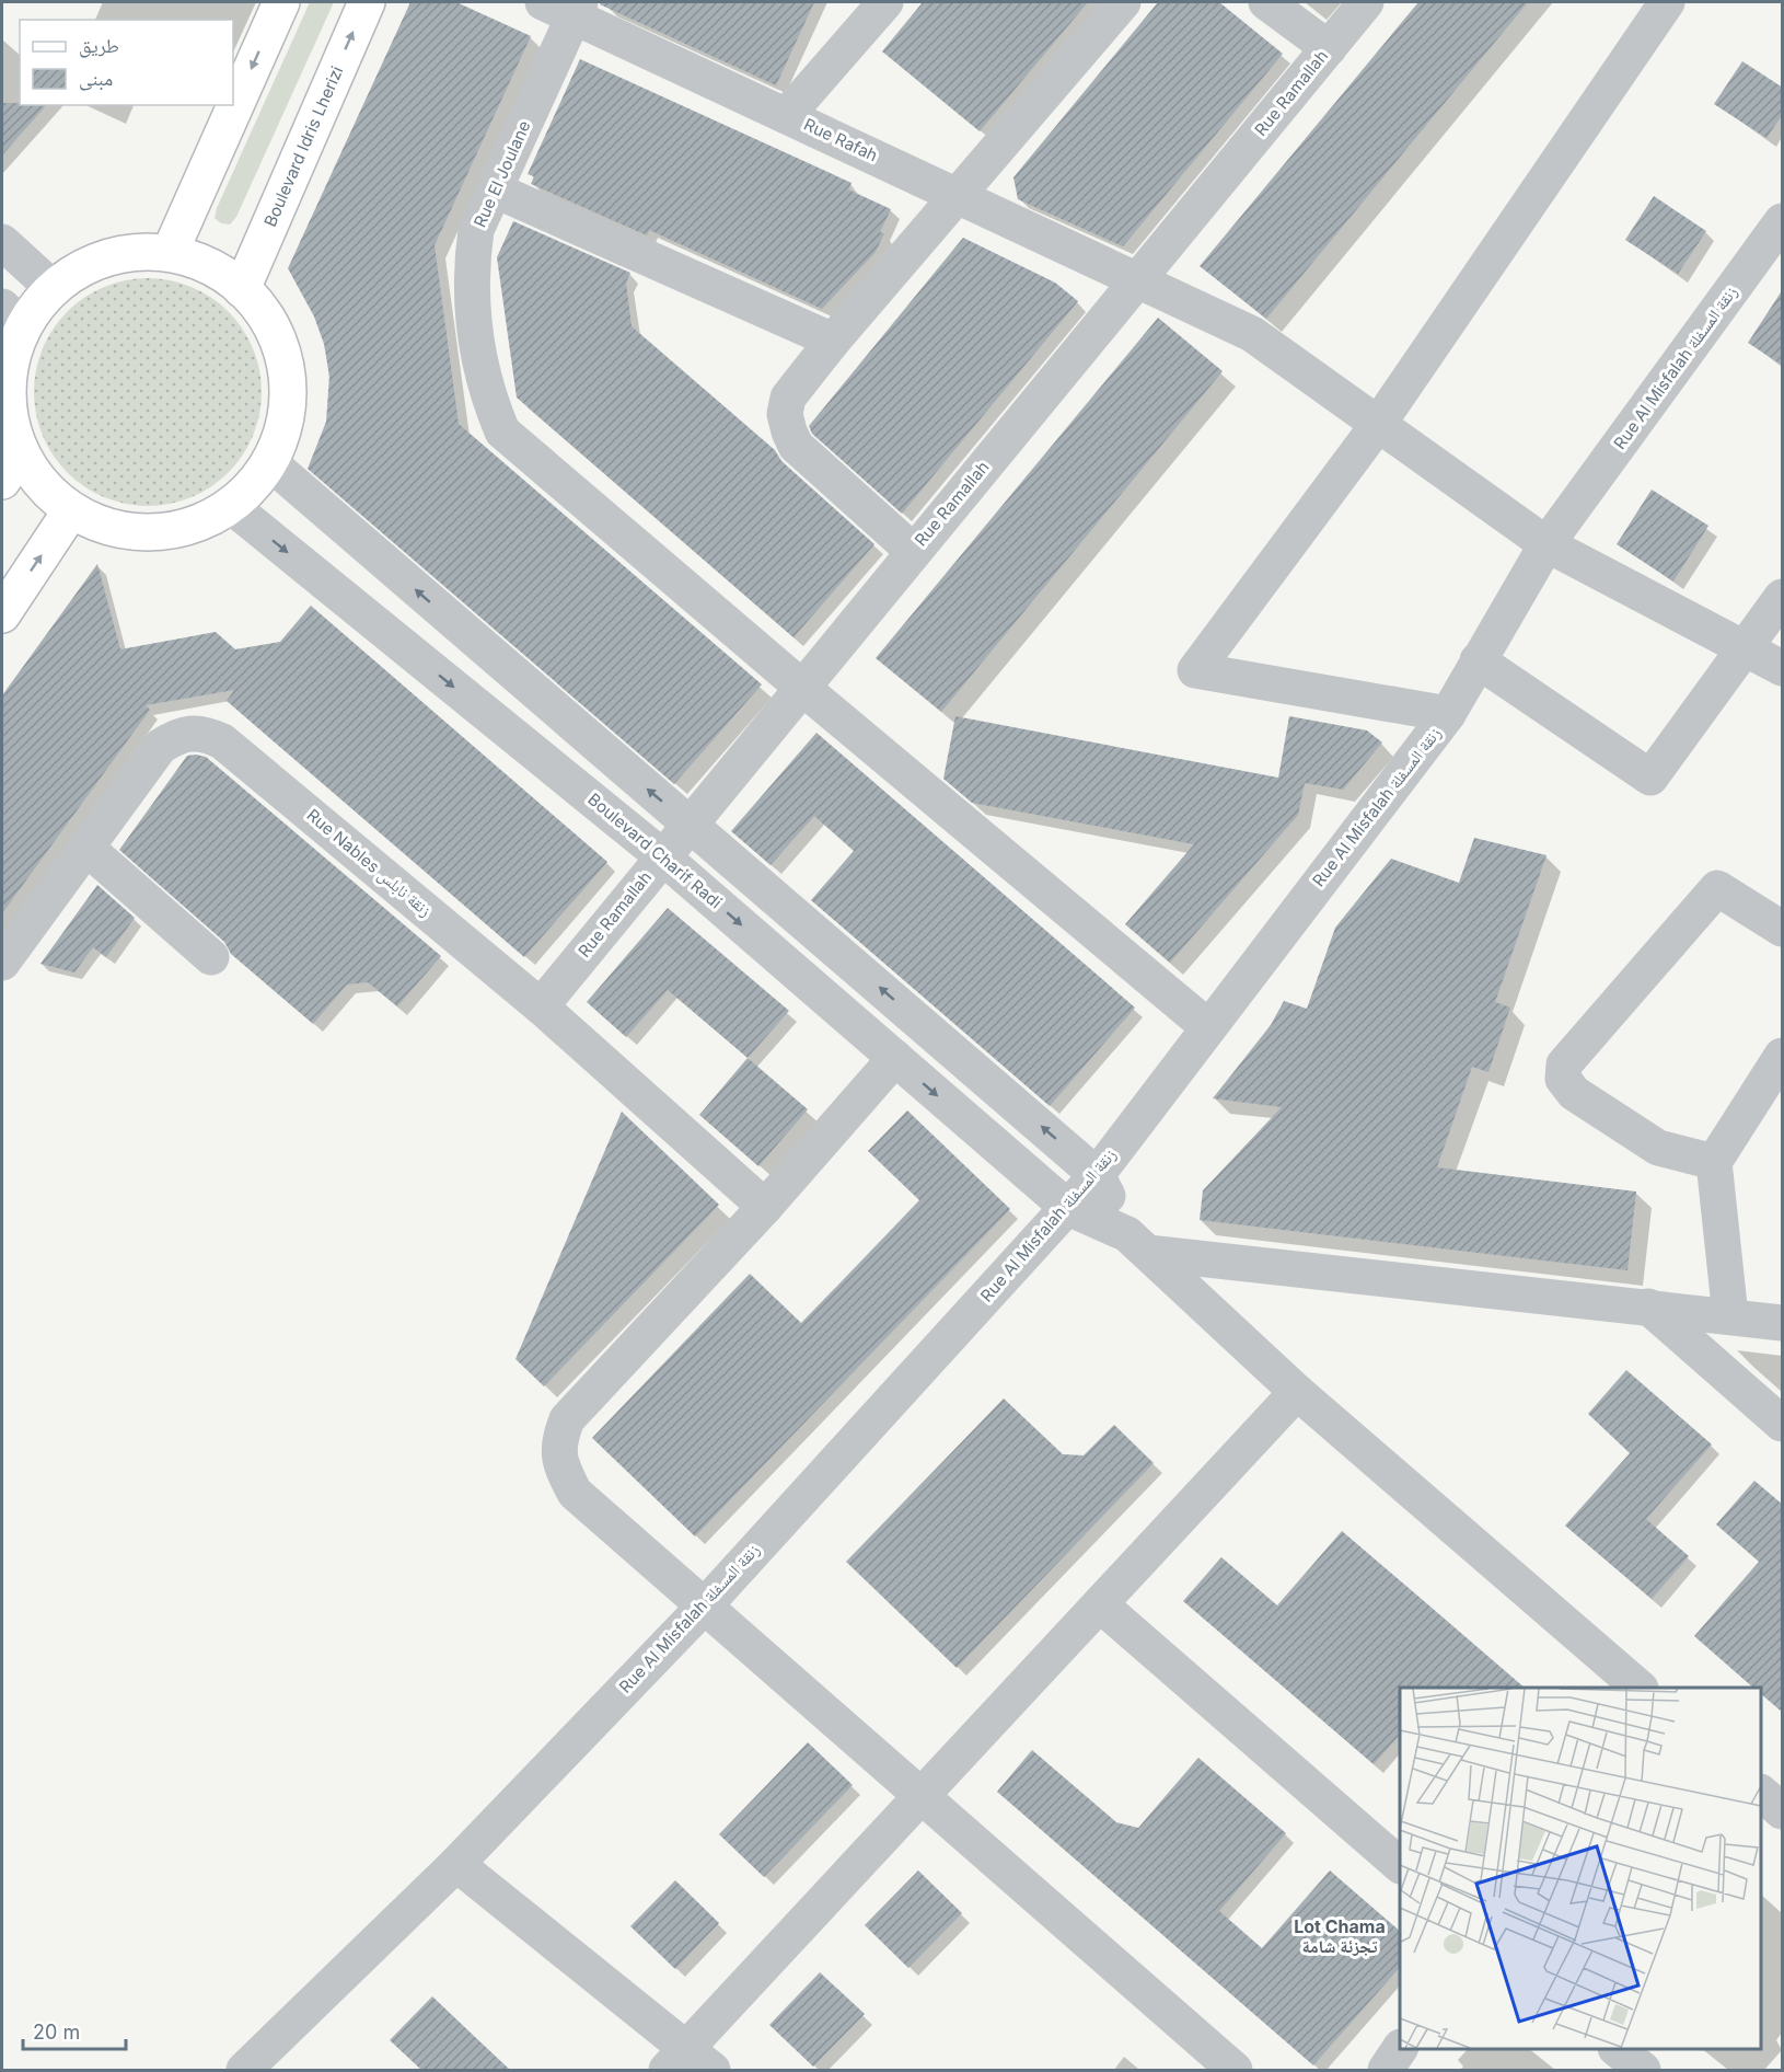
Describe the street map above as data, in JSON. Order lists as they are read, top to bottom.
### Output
{
  "streets": {
    "main road": ["Boulevard Idris Lherizi"],
    "street": [
      "Rue Ramallah",
      "Rue Rafah",
      "Rue El Joulane",
      "Rue Al Misfalah زنقة المسفلة",
      "Boulevard Charif Radi",
      "Rue Nables زنقة نابلس"
    ]
  },
  "crossings": [
    ["Rue Ramallah", "Rue Rafah"],
    ["Rue Ramallah", "Rue El Joulane"],
    ["Rue Ramallah", "Boulevard Charif Radi"],
    ["Rue Ramallah", "Rue Nables زنقة نابلس"],
    ["Rue Rafah", "Rue El Joulane"],
    ["Rue Rafah", "Rue Al Misfalah زنقة المسفلة"],
    ["Rue Al Misfalah زنقة المسفلة", "Boulevard Charif Radi"]
  ],
  "districts": ["Lot Chama تجزئة شامة"],
  "legend": ["طريق", "مبنى"],
  "scale_bar": "20 m"
}
